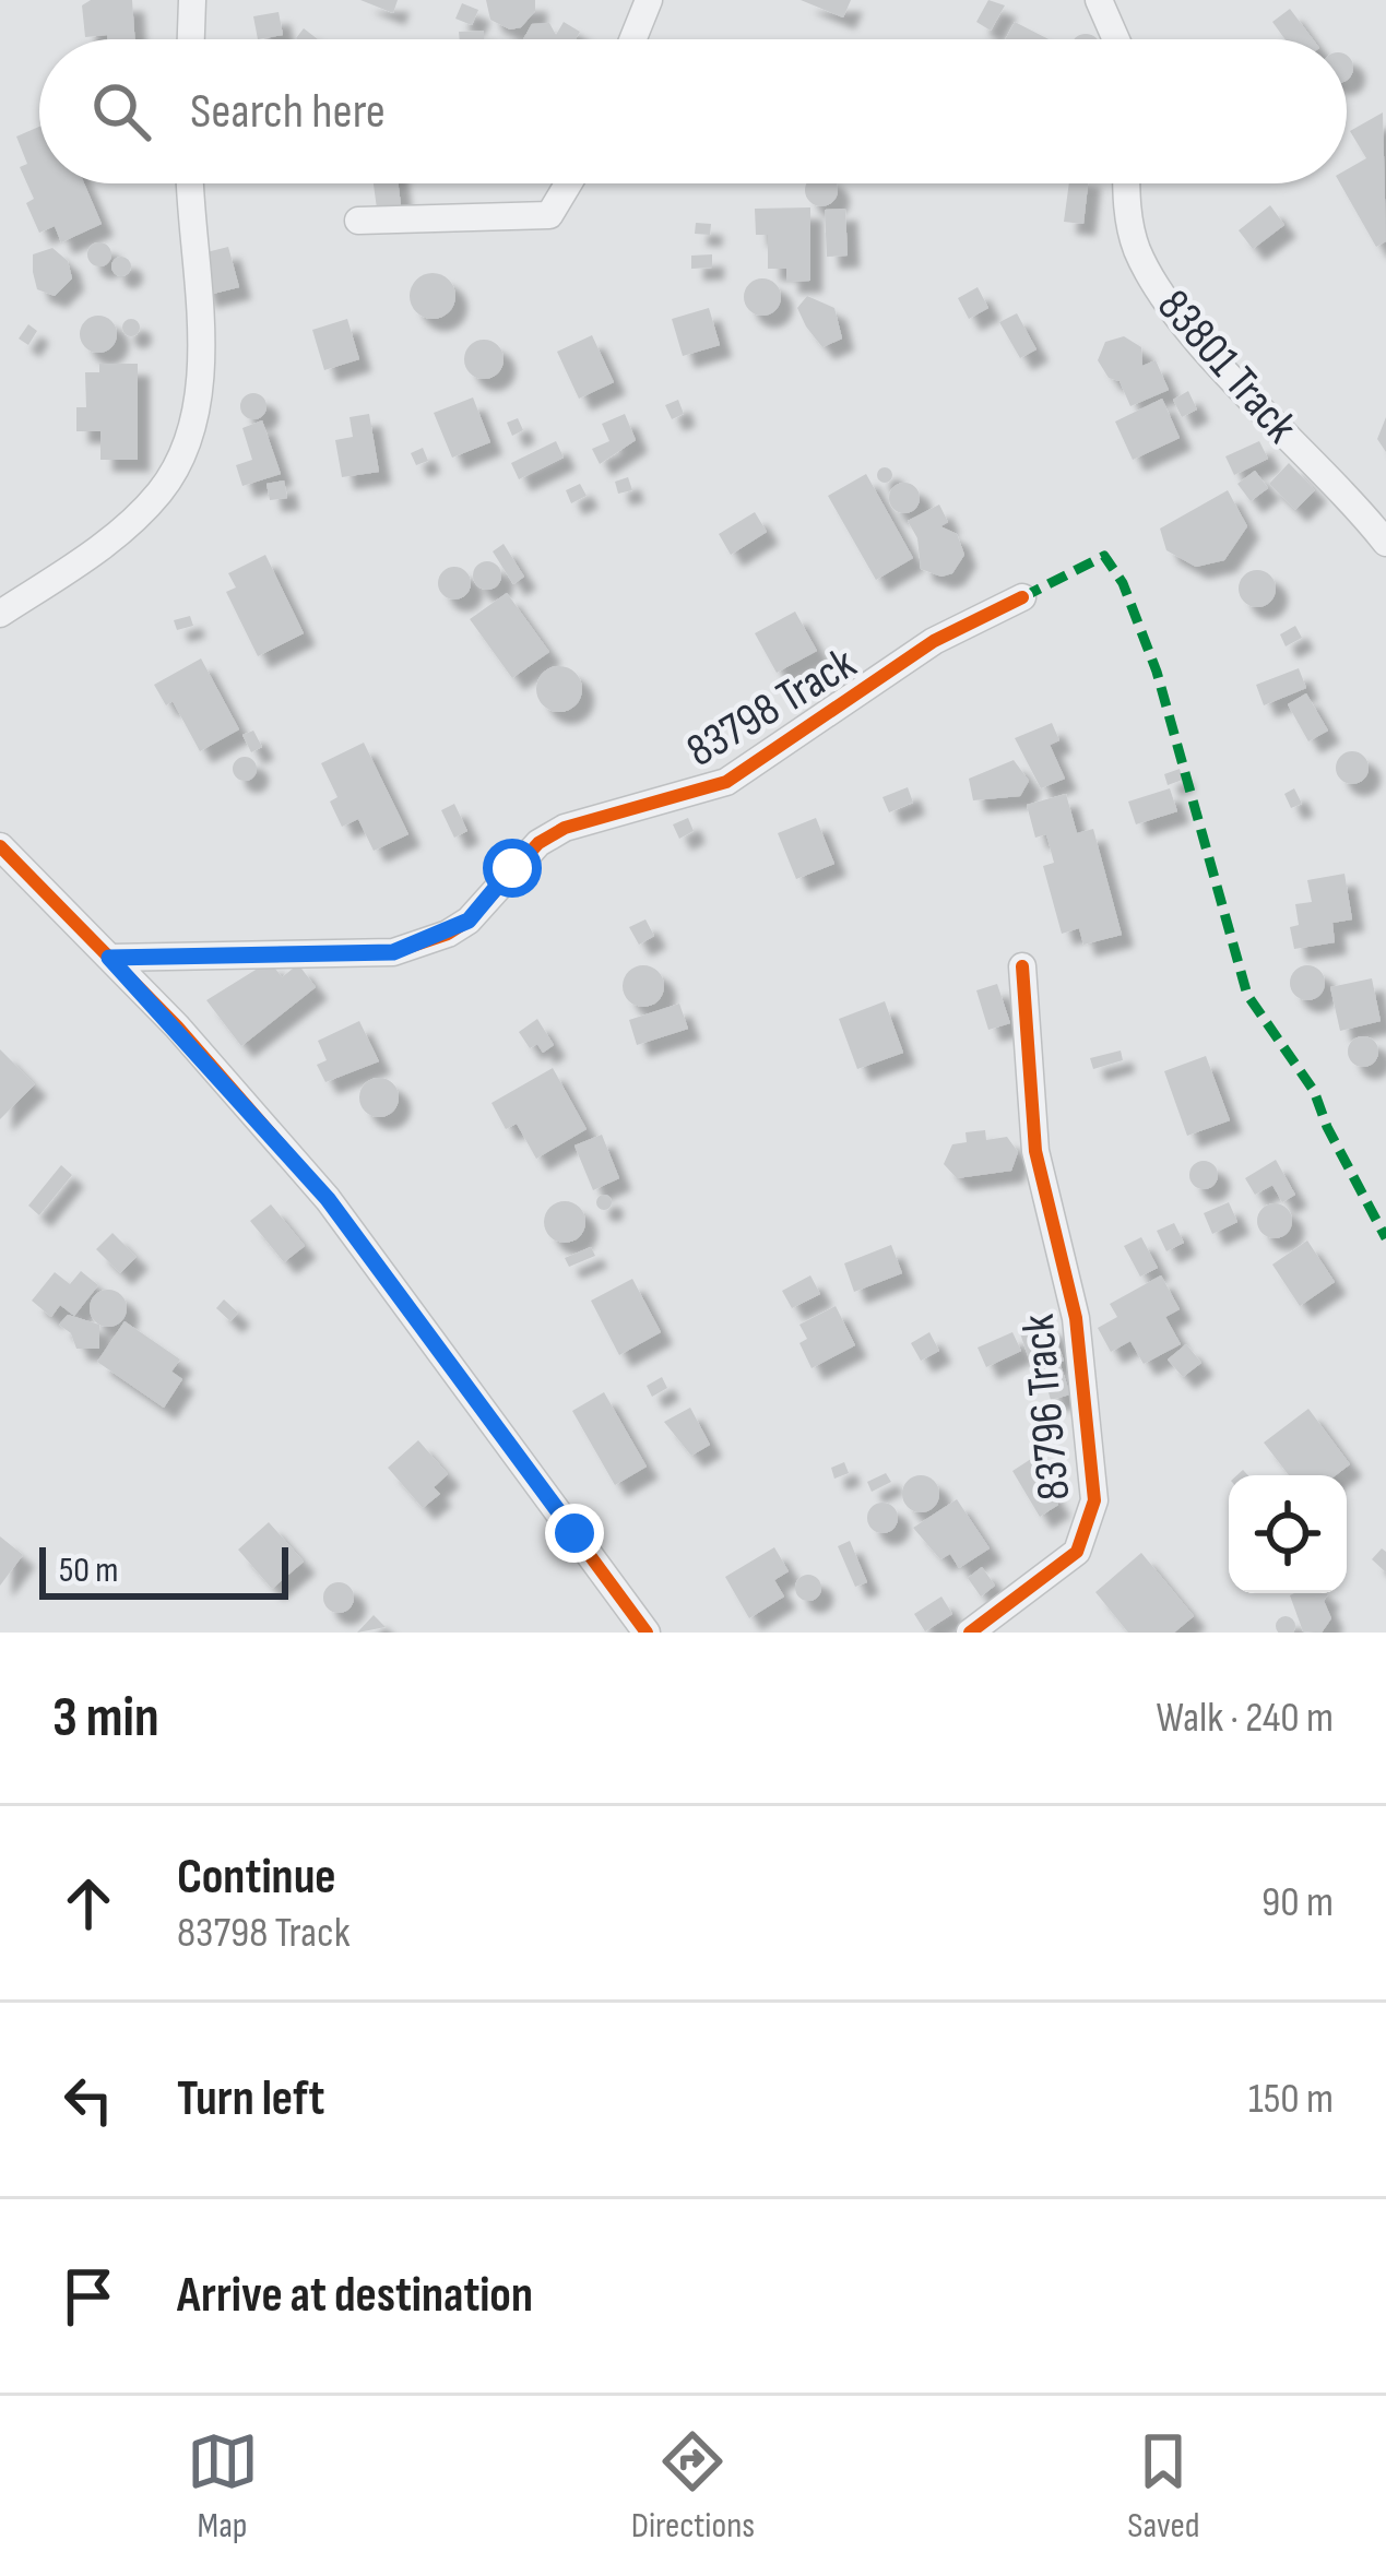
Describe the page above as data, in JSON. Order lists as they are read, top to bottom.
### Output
{
  "streets": {
    "street": ["83801 Track", "83798 Track", "83796 Track"]
  },
  "scale_bar": "50 m",
  "page": {
    "search": "Search here",
    "scale": "50 m",
    "heading": ["3 min", "Walk · 240 m"],
    "list": [
      ["Continue", "83798 Track", "90 m"],
      ["Turn left", "150 m"],
      "Arrive at destination"
    ],
    "nav": ["Map", "Directions", "Saved"]
  }
}
